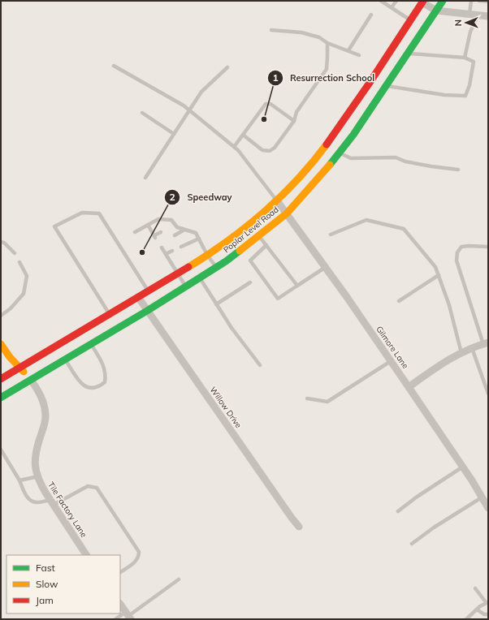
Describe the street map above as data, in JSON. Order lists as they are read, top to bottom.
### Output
{
  "streets": {
    "main road": ["Poplar Level Road"],
    "street": ["Gilmore Lane", "Willow Drive", "Tile Factory Lane"]
  },
  "crossings": [
    ["Poplar Level Road", "Gilmore Lane"],
    ["Poplar Level Road", "Willow Drive"],
    ["Poplar Level Road", "Tile Factory Lane"]
  ],
  "places": ["Resurrection School", "Speedway"],
  "legend": ["Fast", "Slow", "Jam"],
  "north": "left"
}
